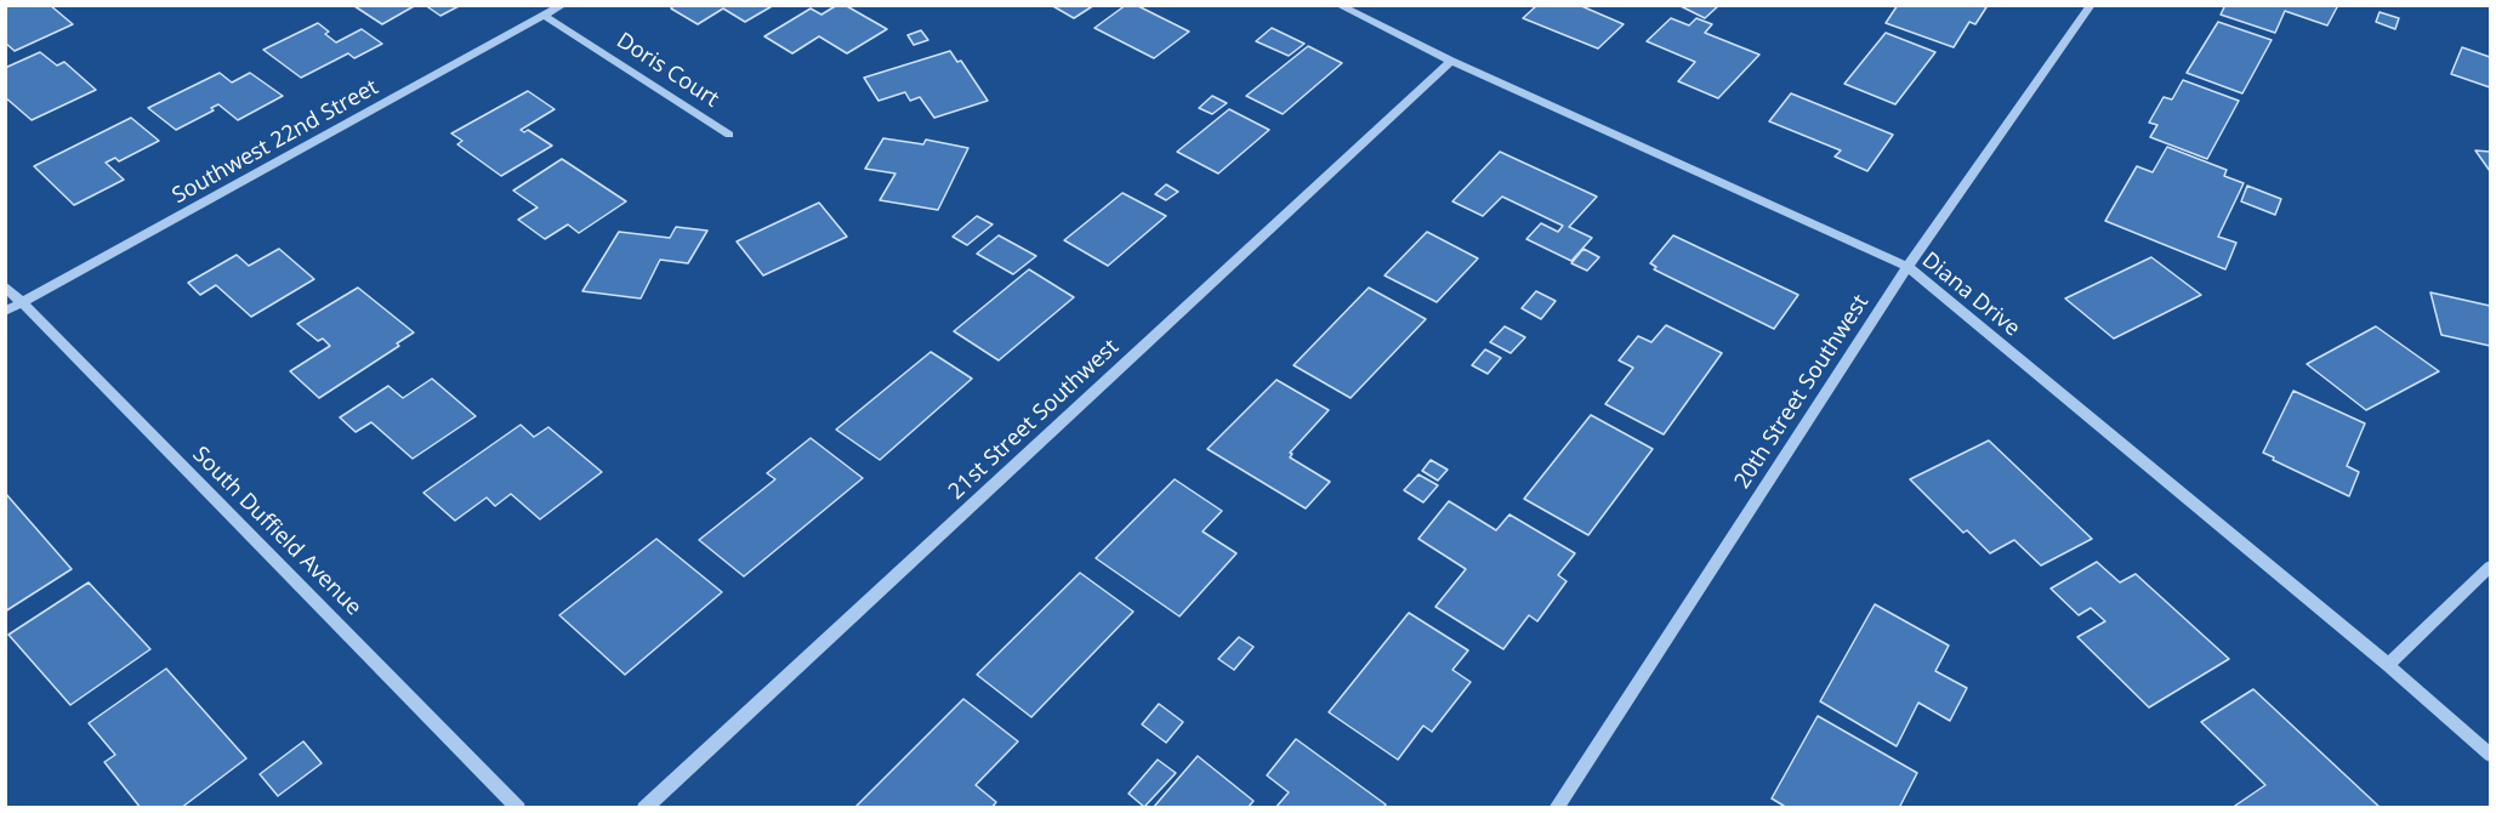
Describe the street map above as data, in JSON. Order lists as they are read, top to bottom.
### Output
{
  "streets": {
    "street": [
      "Doris Court",
      "Southwest 22nd Street",
      "Diana Drive",
      "20th Street Southwest",
      "21st Street Southwest",
      "South Duffield Avenue"
    ]
  },
  "crossings": [
    ["Doris Court", "Southwest 22nd Street"],
    ["Southwest 22nd Street", "South Duffield Avenue"],
    ["Diana Drive", "20th Street Southwest"],
    ["Diana Drive", "21st Street Southwest"]
  ]
}
